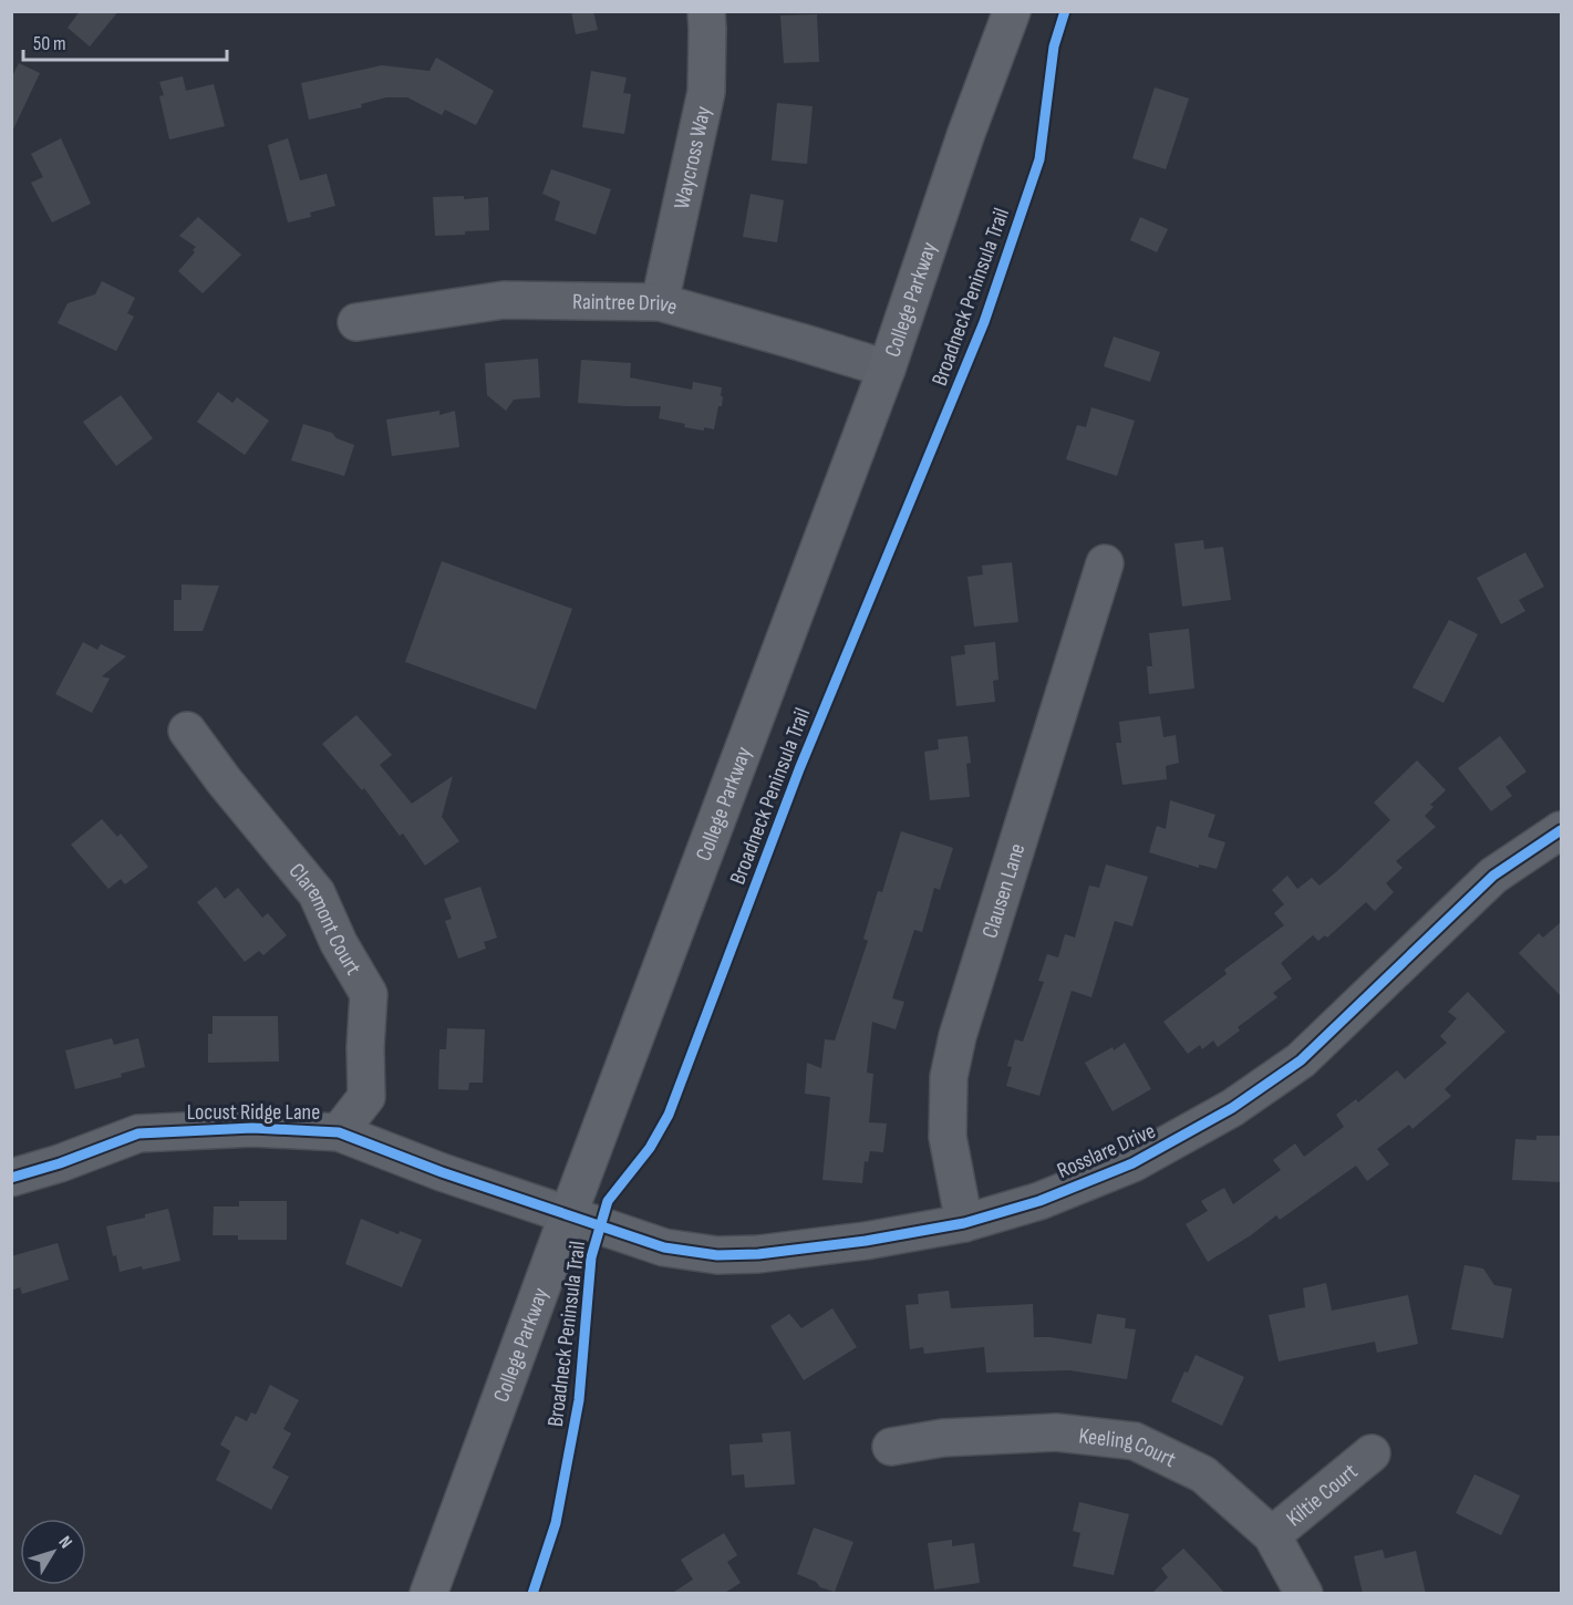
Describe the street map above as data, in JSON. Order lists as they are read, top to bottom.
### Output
{
  "streets": {
    "main road": ["College Parkway"],
    "street": [
      "Waycross Way",
      "Raintree Drive",
      "Clausen Lane",
      "Claremont Court",
      "Locust Ridge Lane",
      "Rosslare Drive",
      "Keeling Court",
      "Kiltie Court"
    ],
    "cycle path": ["Broadneck Peninsula Trail"]
  },
  "crossings": [
    ["Waycross Way", "Raintree Drive"],
    ["College Parkway", "Raintree Drive"],
    ["College Parkway", "Locust Ridge Lane"],
    ["College Parkway", "Rosslare Drive"],
    ["Clausen Lane", "Rosslare Drive"],
    ["Claremont Court", "Locust Ridge Lane"],
    ["Locust Ridge Lane", "Rosslare Drive"],
    ["Keeling Court", "Kiltie Court"]
  ],
  "scale_bar": "50 m",
  "north": "top right"
}
